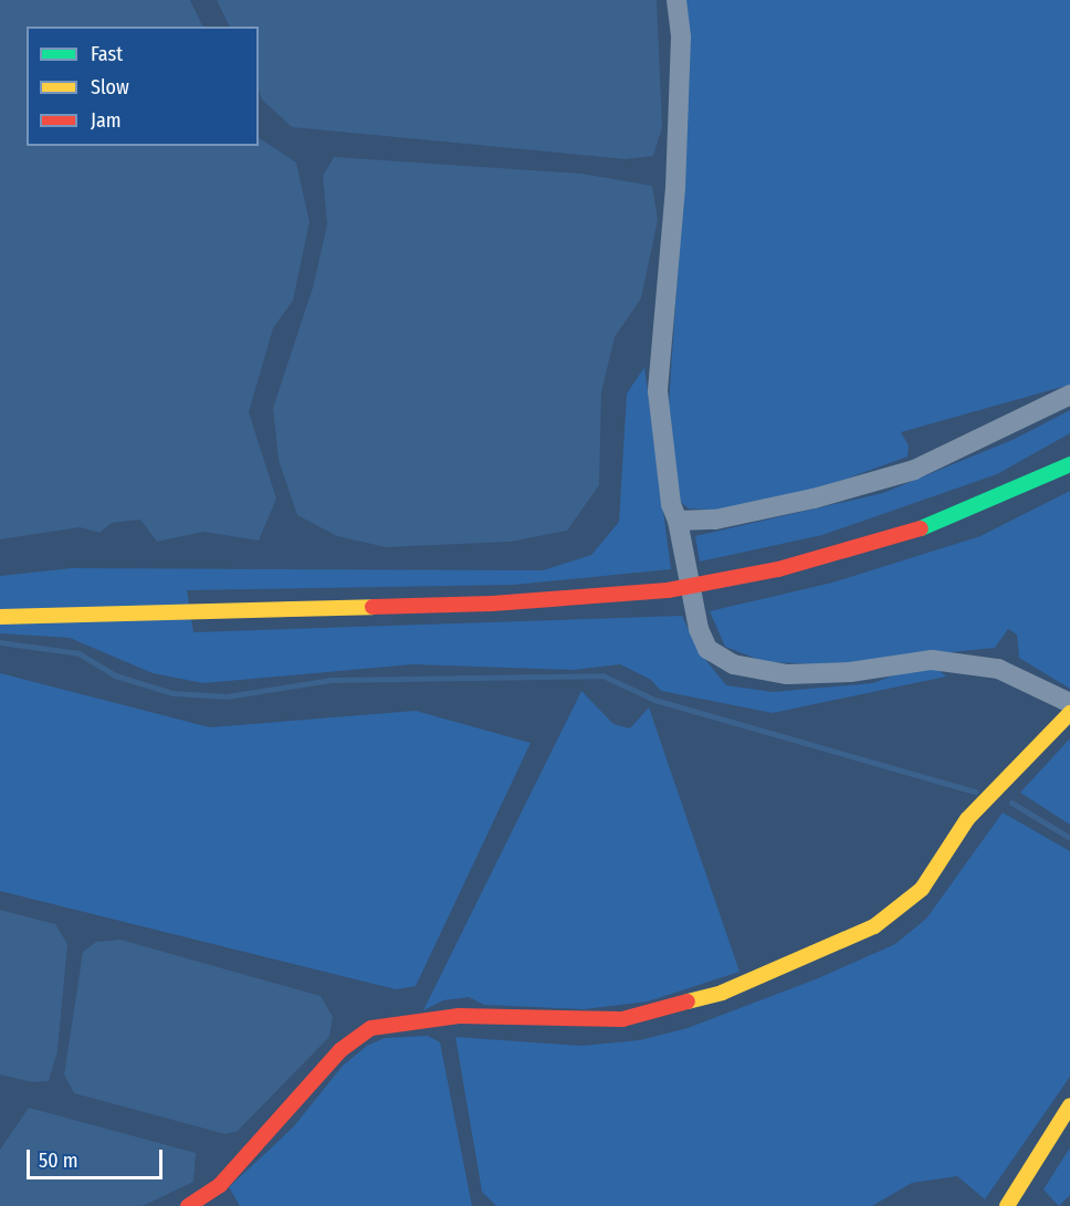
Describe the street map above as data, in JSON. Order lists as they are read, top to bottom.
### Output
{
  "legend": ["Fast", "Slow", "Jam"],
  "scale_bar": "50 m"
}
